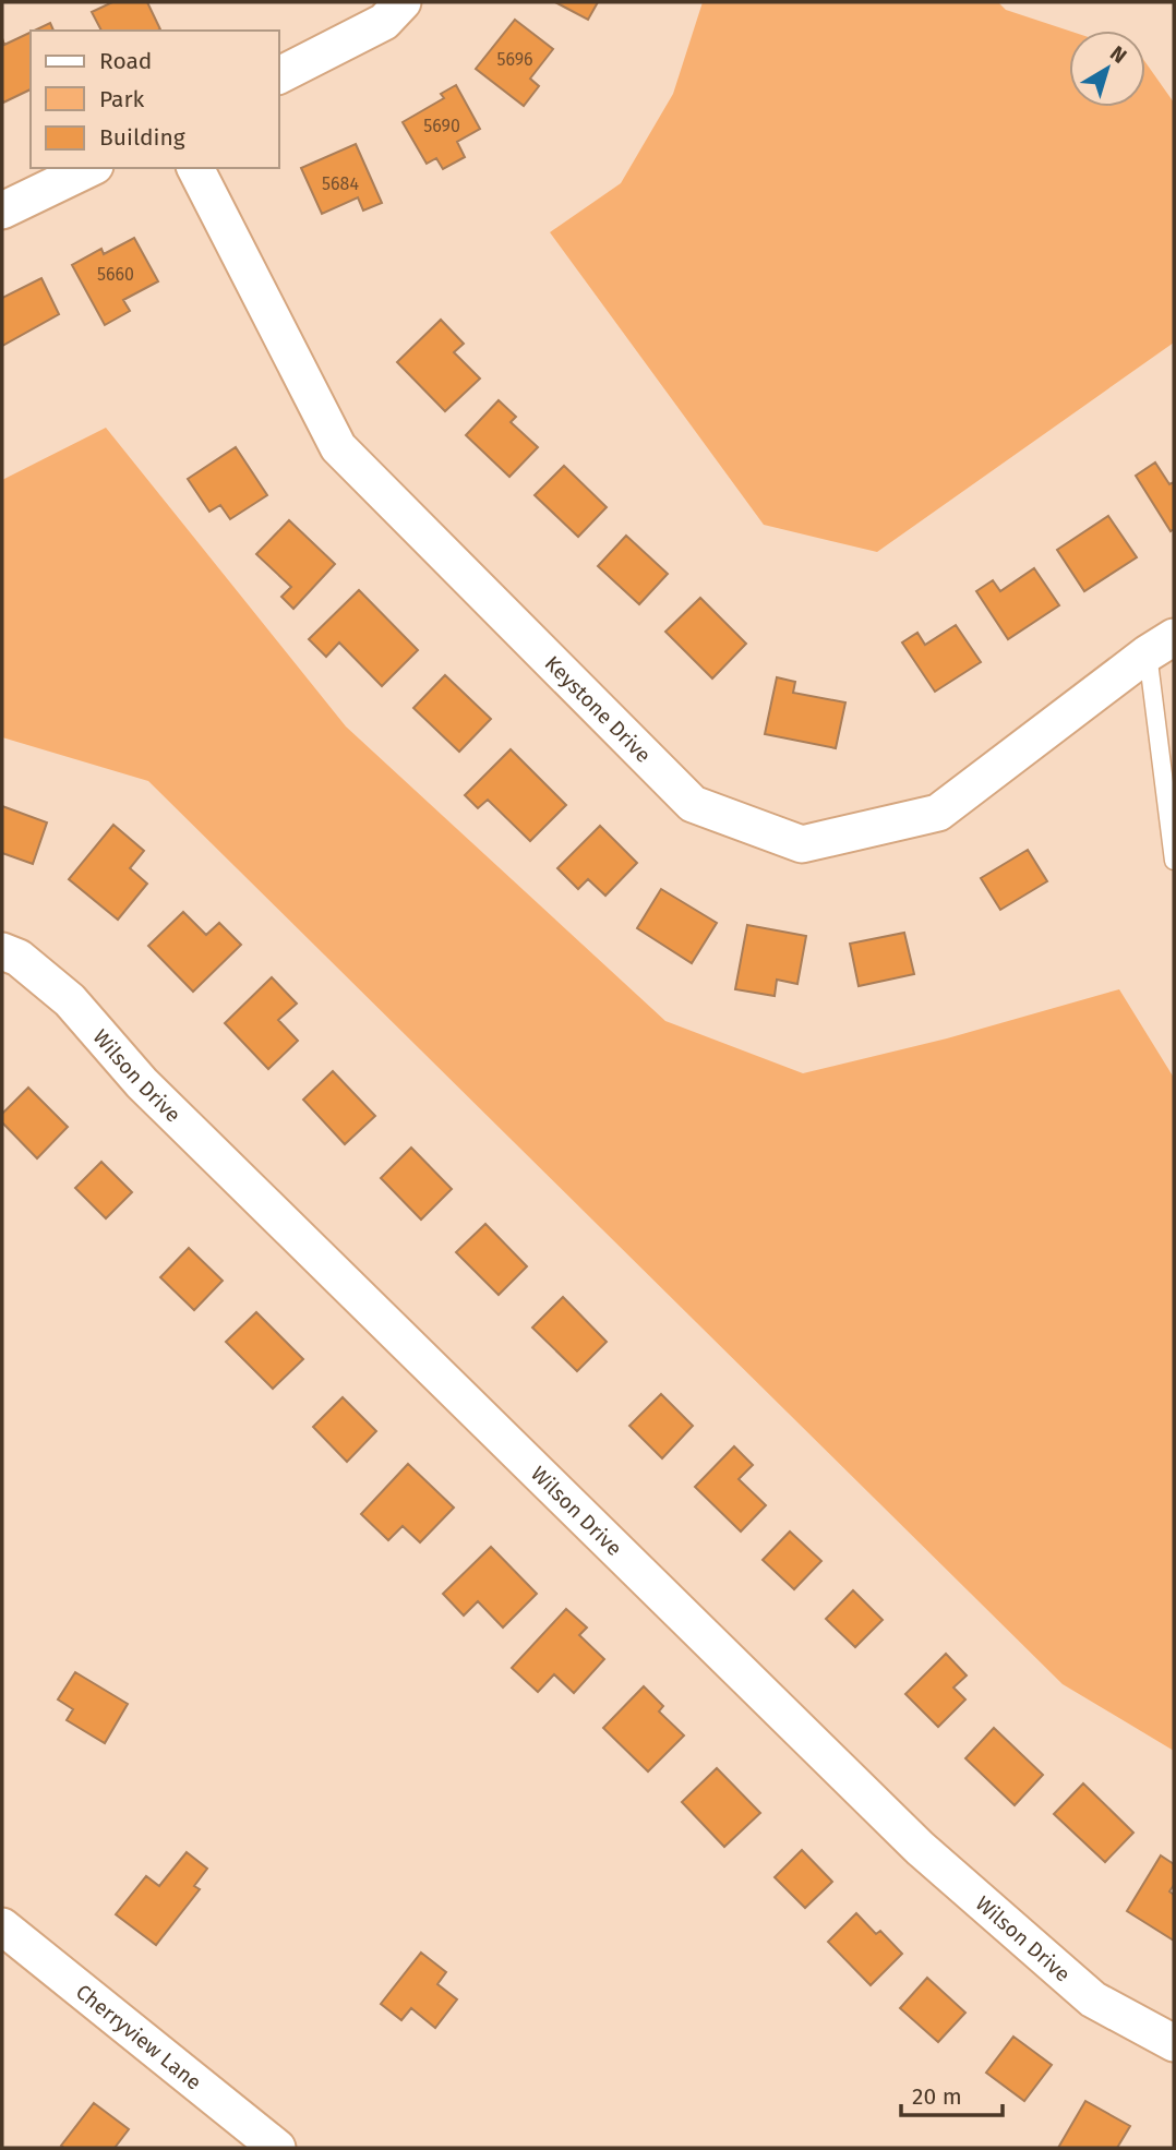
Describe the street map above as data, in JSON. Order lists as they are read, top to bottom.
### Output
{
  "streets": {
    "street": ["Keystone Drive", "Wilson Drive", "Cherryview Lane"]
  },
  "house_numbers": [
    "5696",
    "5690",
    "5684",
    "5660"
  ],
  "legend": ["Road", "Park", "Building"],
  "scale_bar": "20 m",
  "north": "top right"
}
